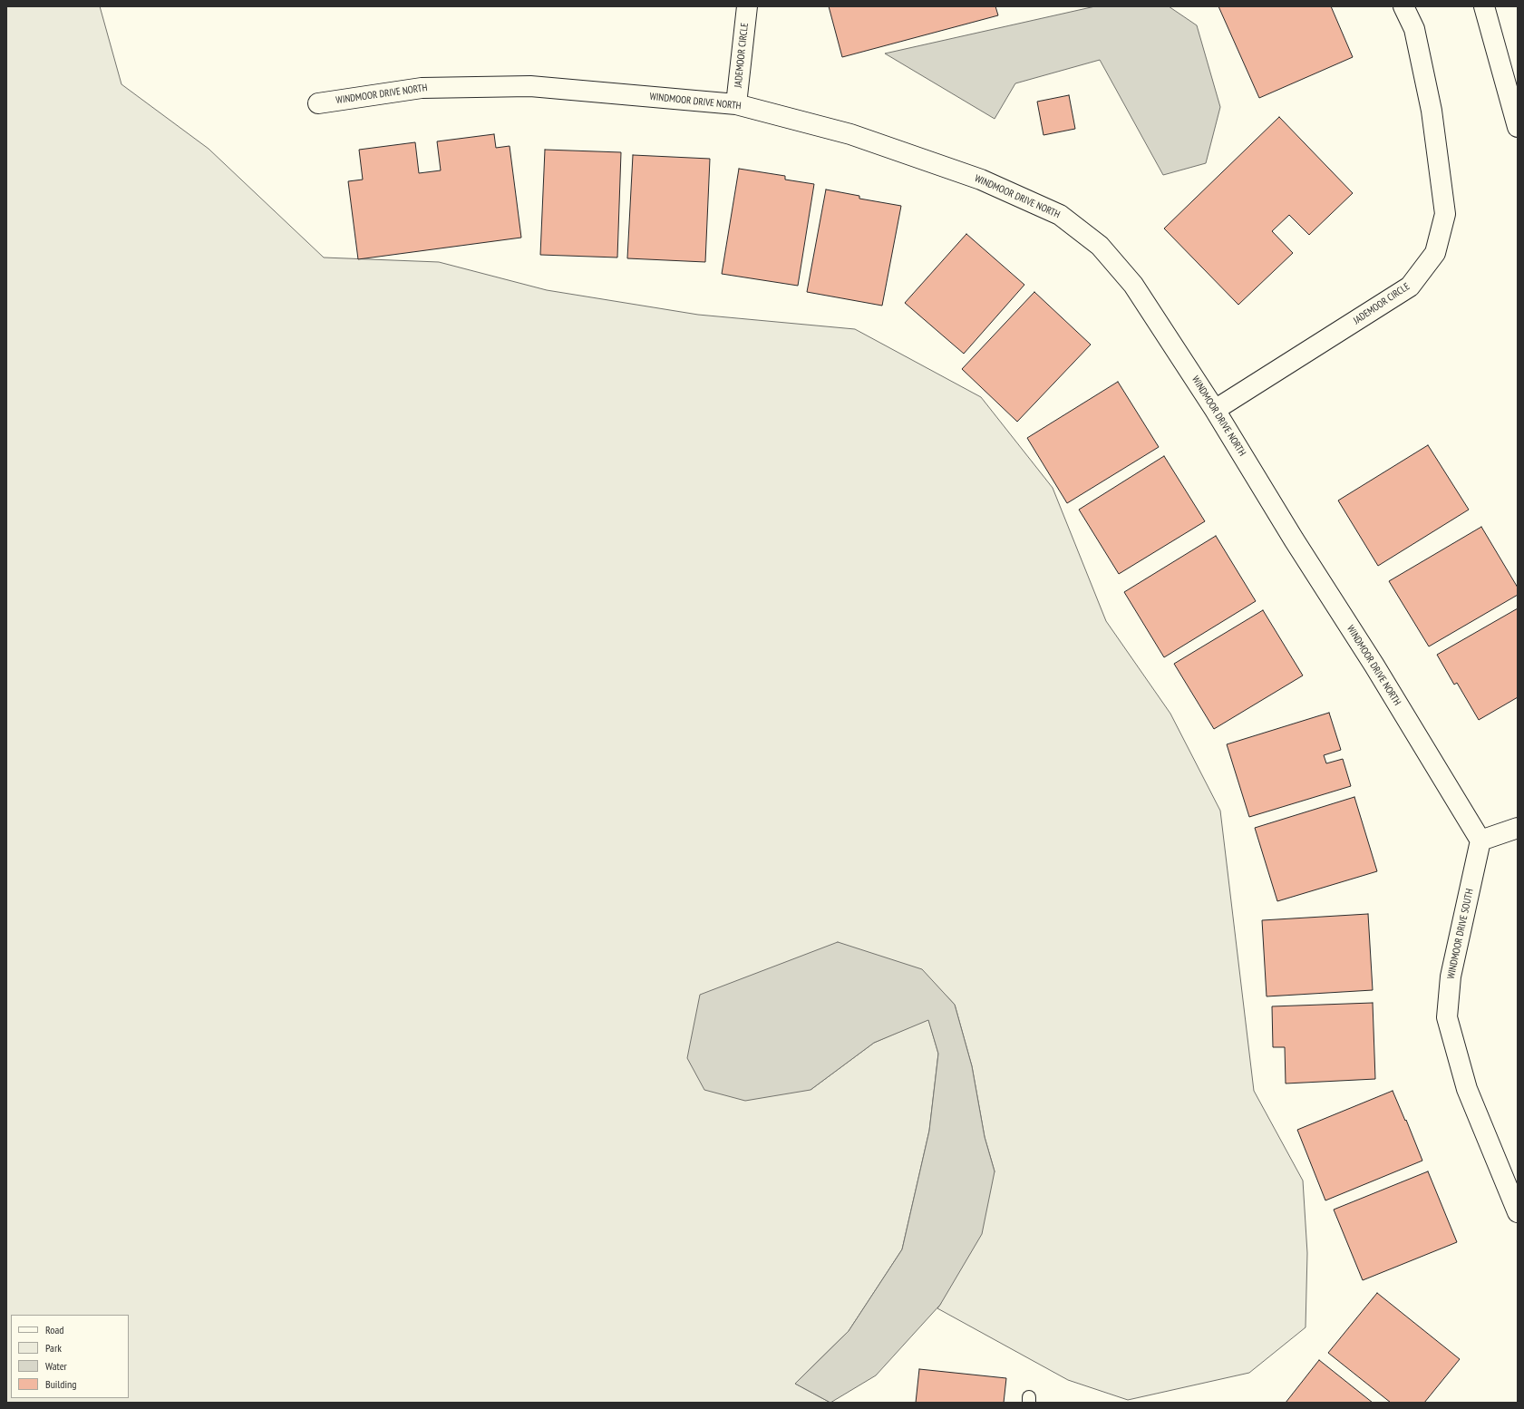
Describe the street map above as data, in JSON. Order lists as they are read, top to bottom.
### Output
{
  "streets": {
    "street": ["JADEMOOR CIRCLE", "WINDMOOR DRIVE NORTH", "WINDMOOR DRIVE SOUTH"]
  },
  "crossings": [
    ["JADEMOOR CIRCLE", "WINDMOOR DRIVE NORTH"],
    ["WINDMOOR DRIVE NORTH", "WINDMOOR DRIVE SOUTH"]
  ],
  "legend": [
    "Road",
    "Park",
    "Water",
    "Building"
  ]
}
